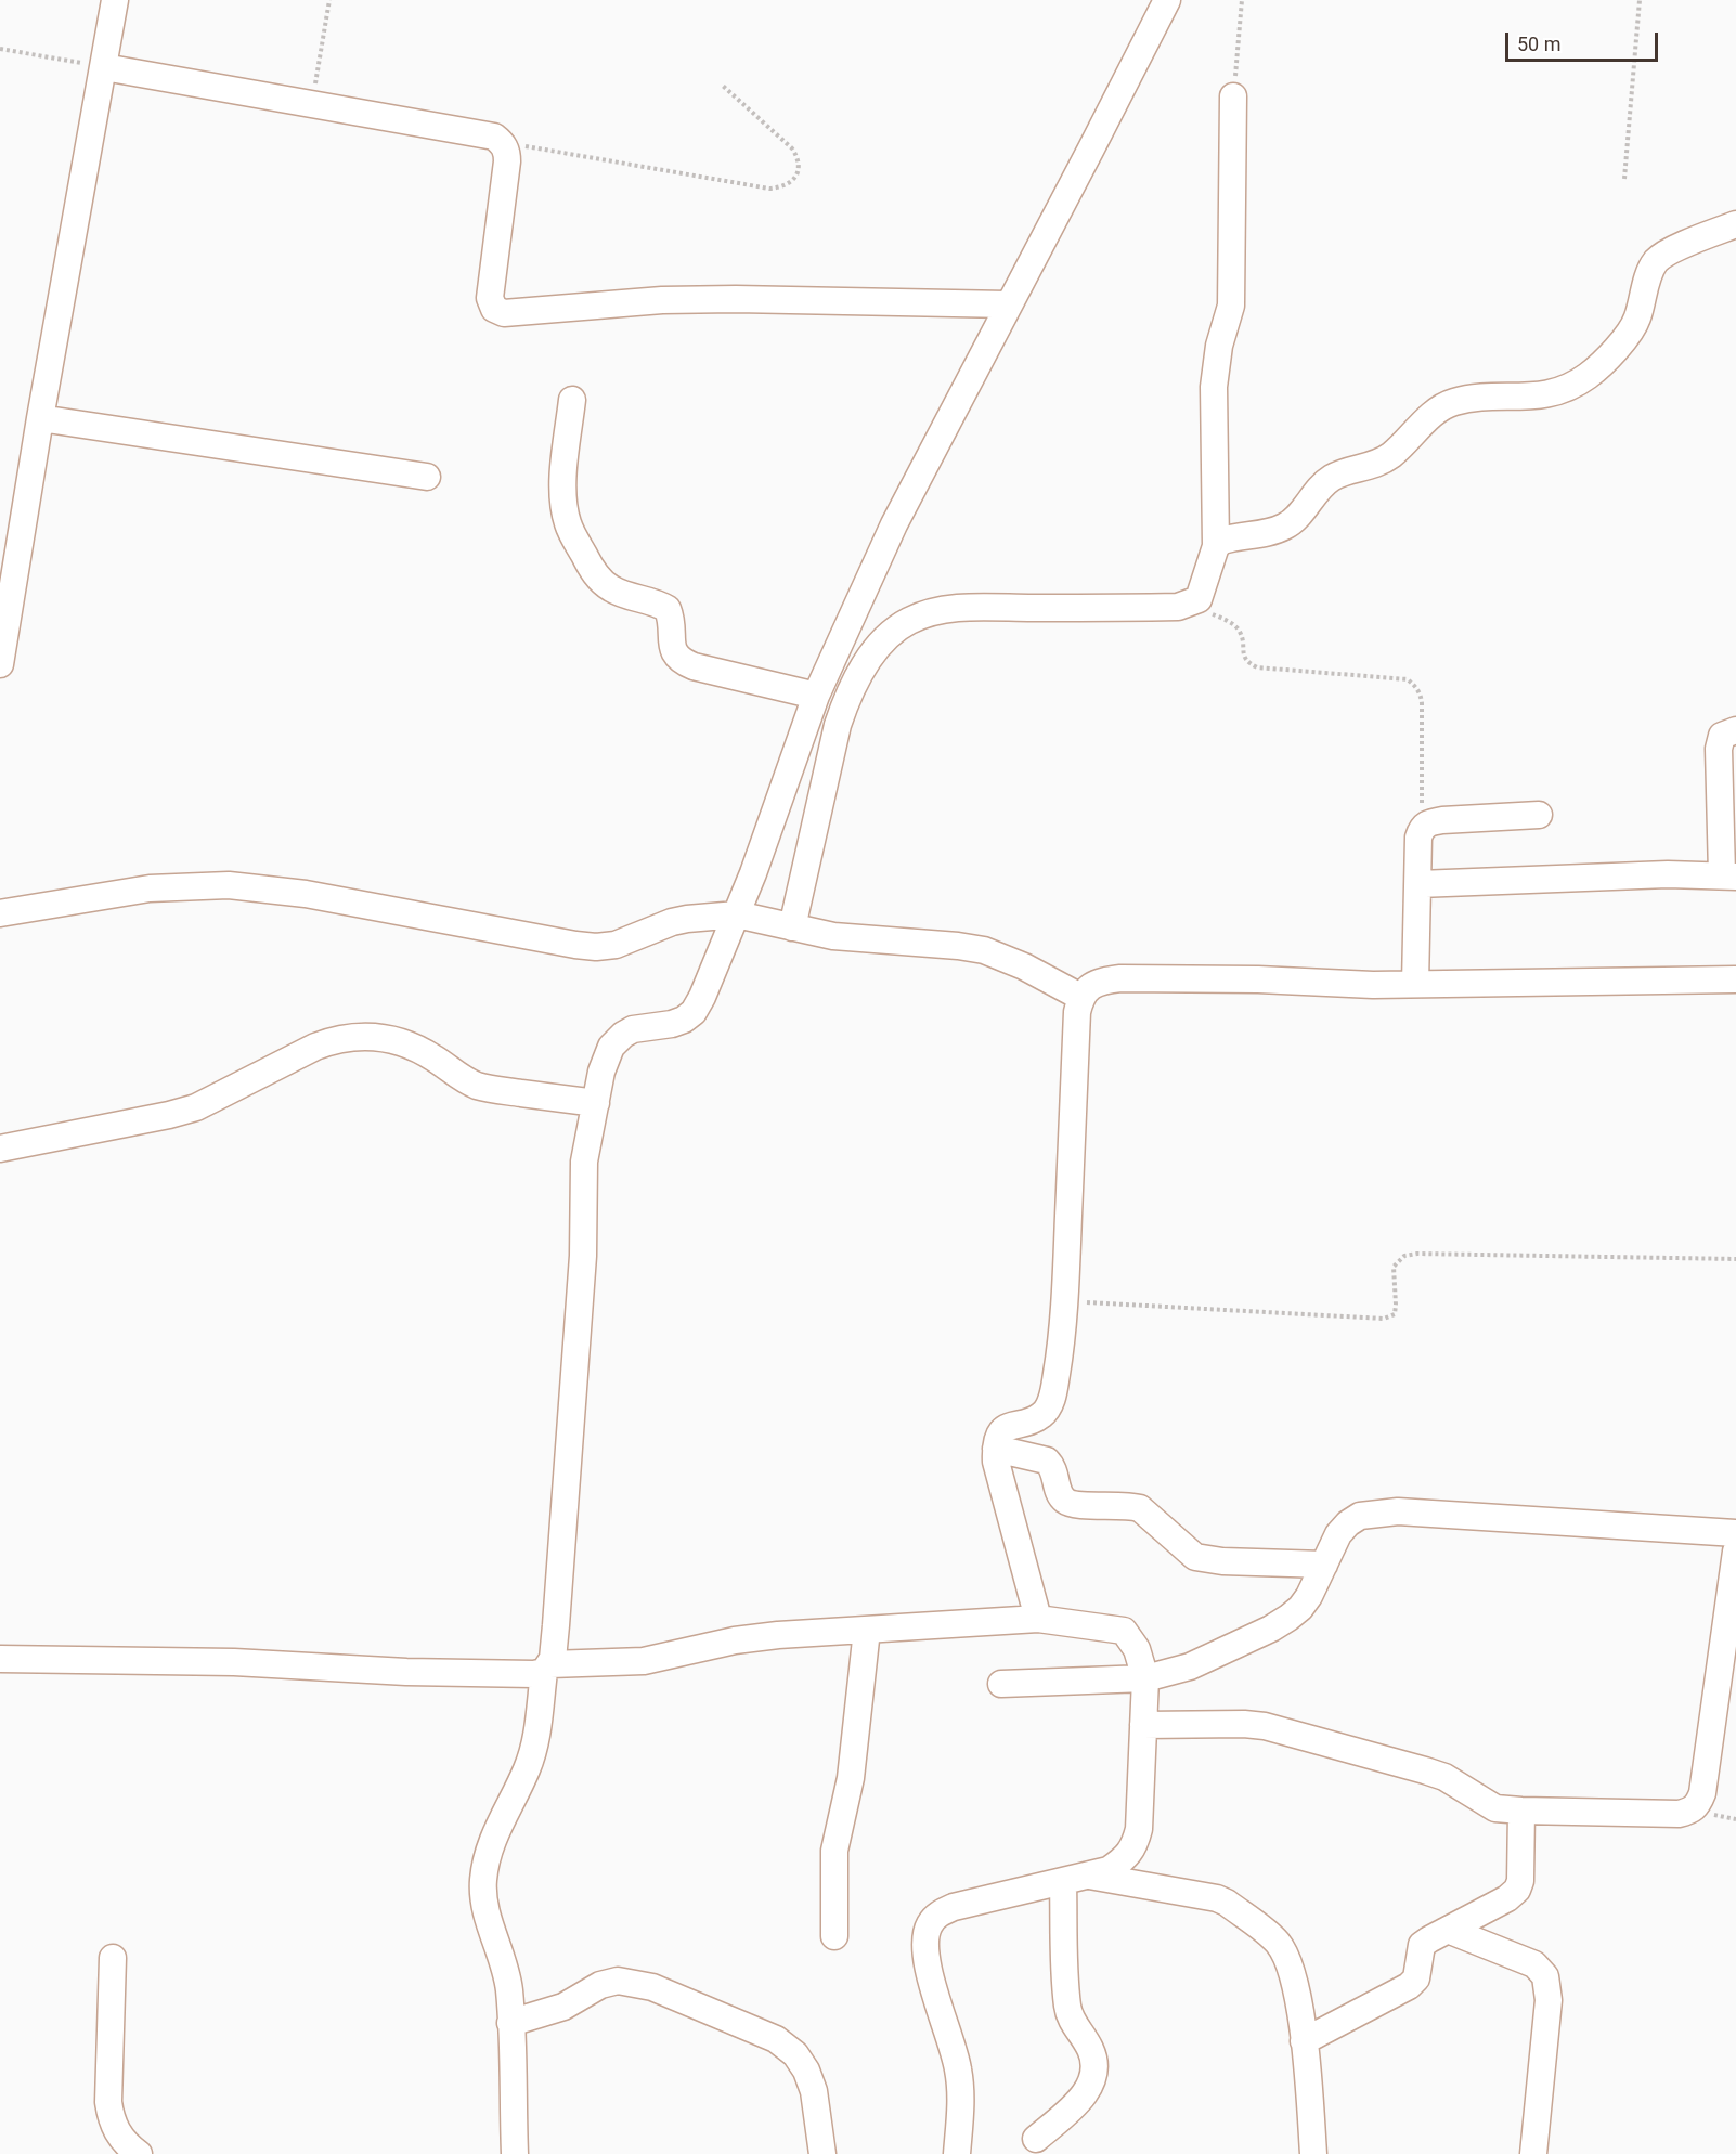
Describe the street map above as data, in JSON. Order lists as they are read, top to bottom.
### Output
{
  "scale_bar": "50 m"
}
